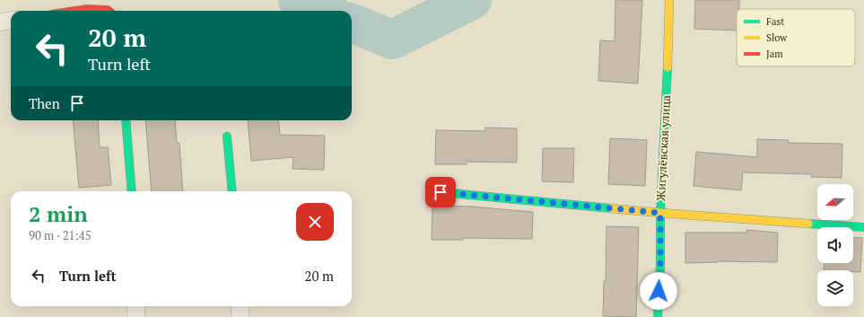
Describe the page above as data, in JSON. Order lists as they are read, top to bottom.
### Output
{
  "streets": {
    "street": ["Жигулёвская улица"]
  },
  "legend": ["Fast", "Slow", "Jam"],
  "north": "left",
  "page": {
    "turn": ["20 m", "Turn left"],
    "then": "Then",
    "heading": ["2 min", "90 m · 21:45"],
    "list": [
      {
        "name": "Turn left",
        "value": "20 m"
      }
    ]
  }
}
